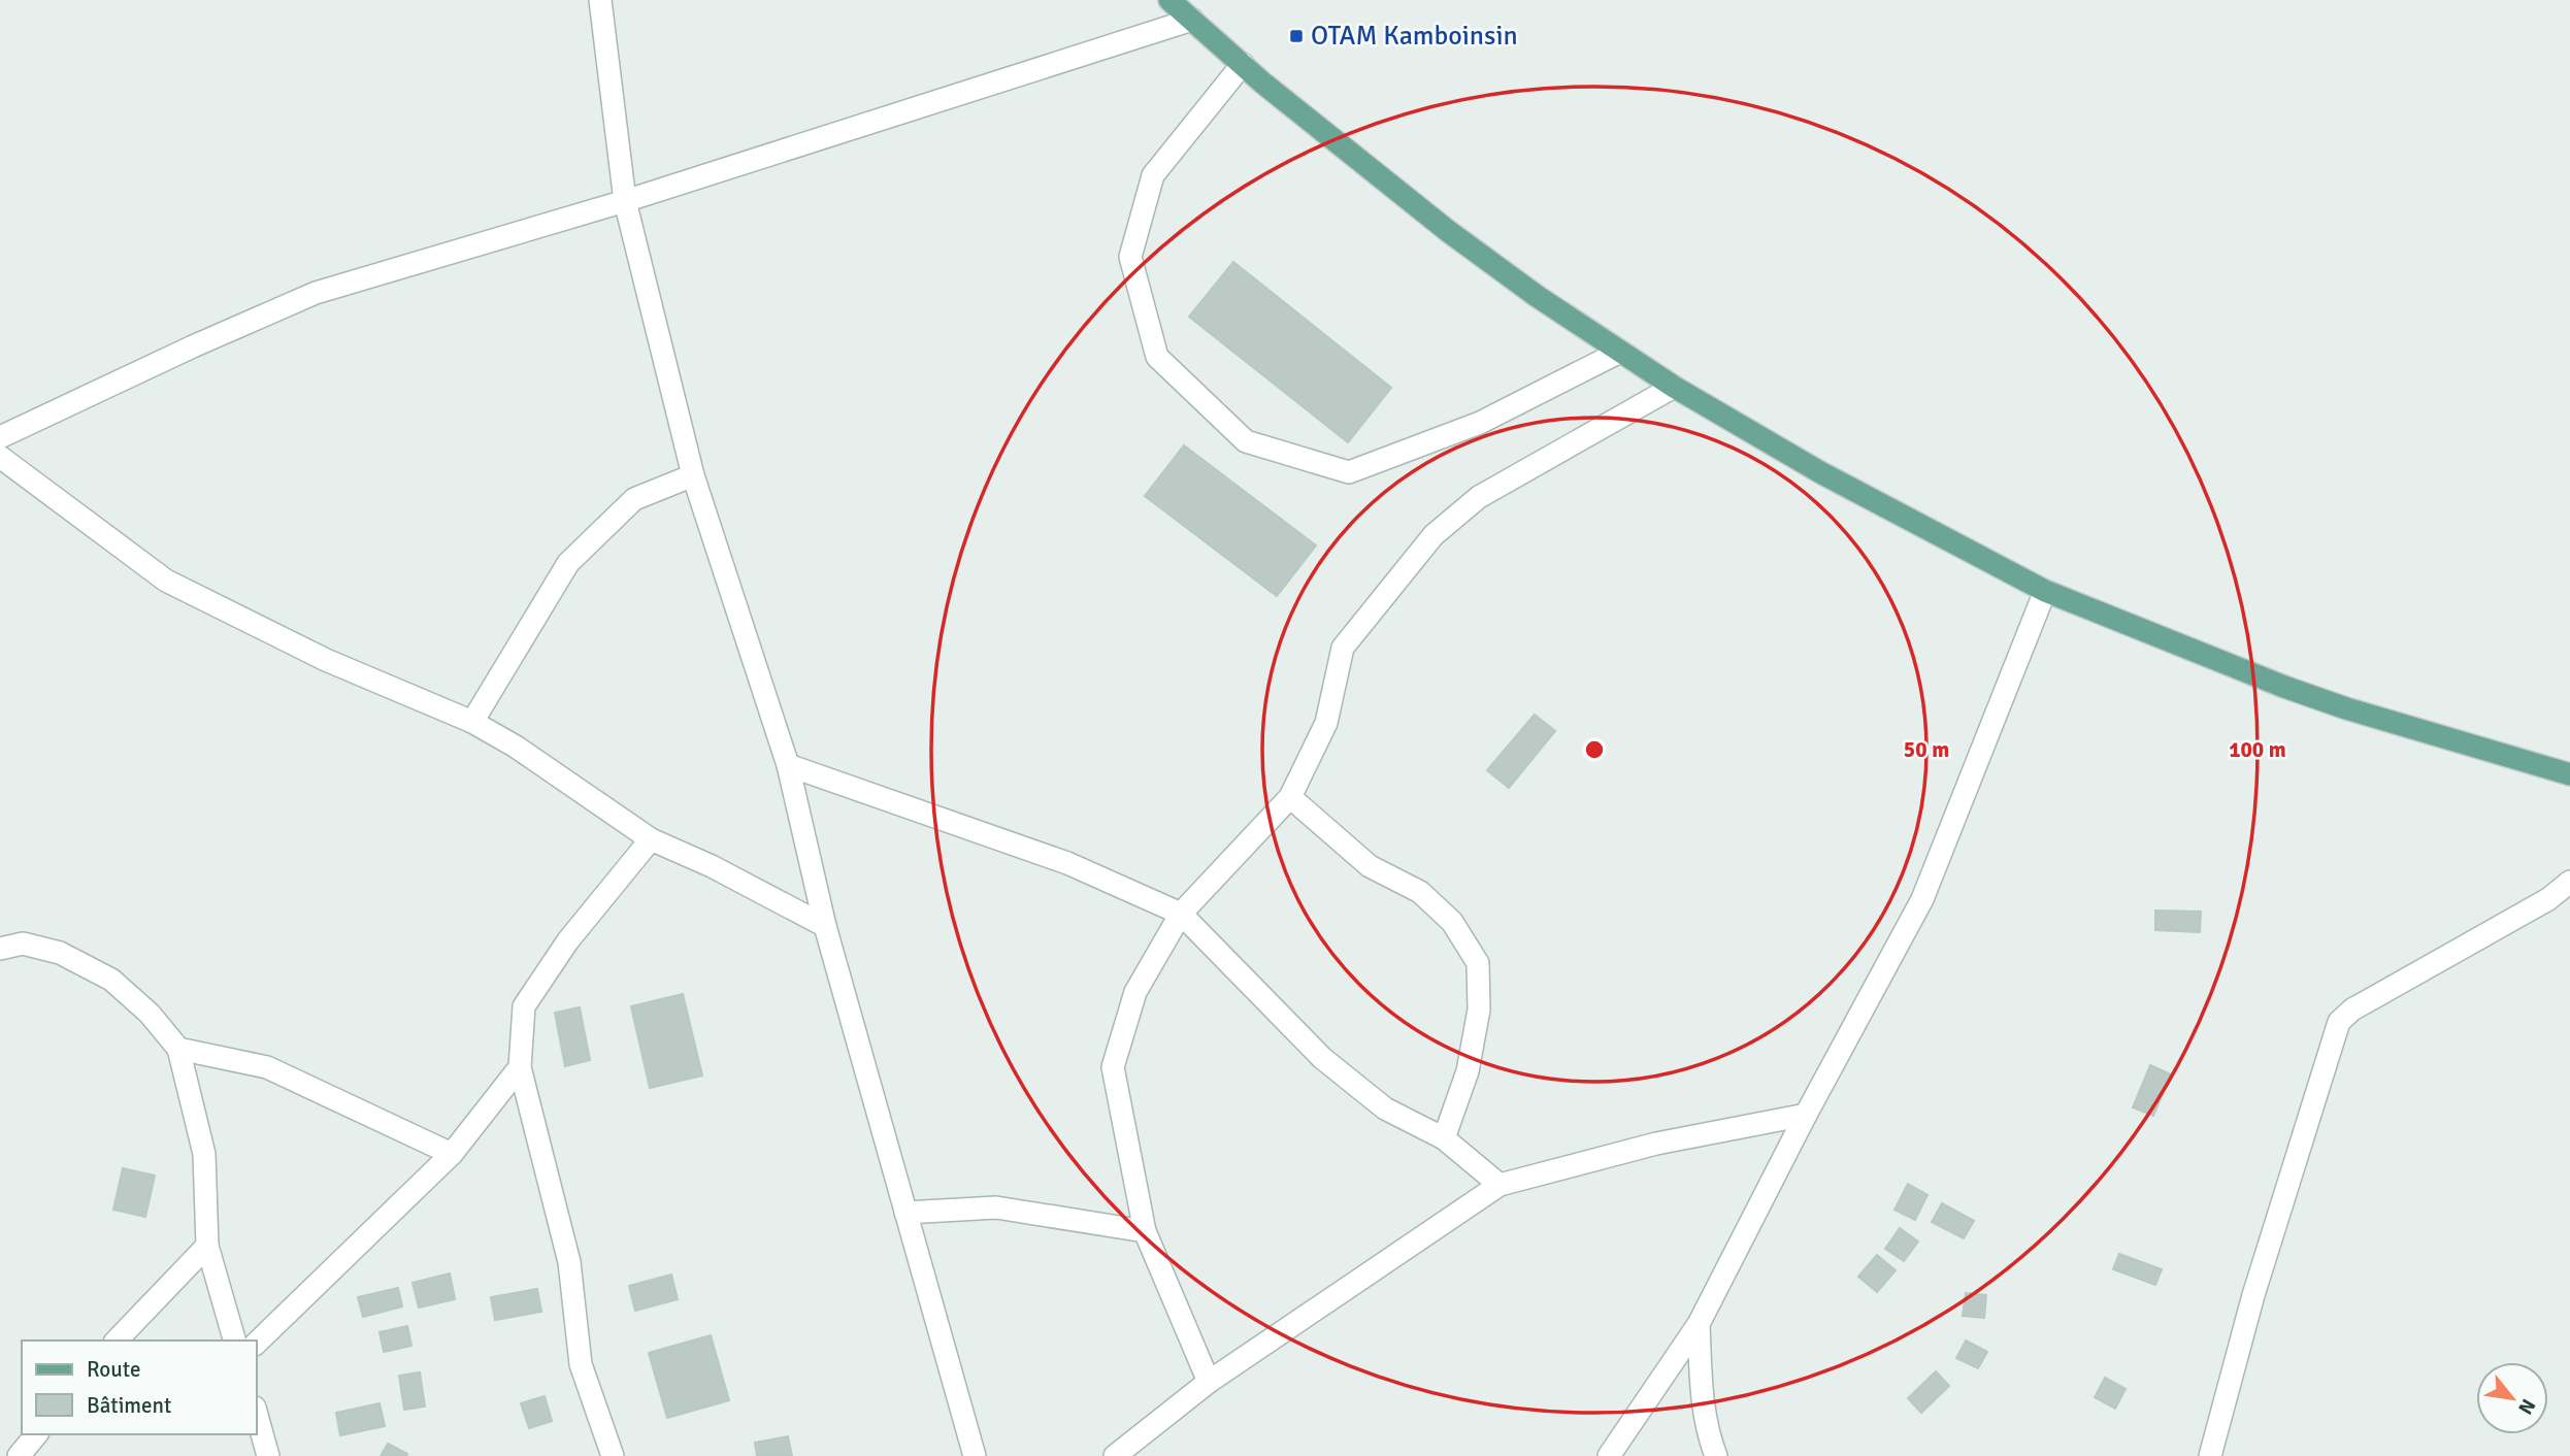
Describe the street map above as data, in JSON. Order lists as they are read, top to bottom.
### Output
{
  "places": {
    "transit": ["OTAM Kamboinsin"]
  },
  "legend": ["Route", "Bâtiment"],
  "north": "bottom right",
  "rings": ["50 m", "100 m"]
}
